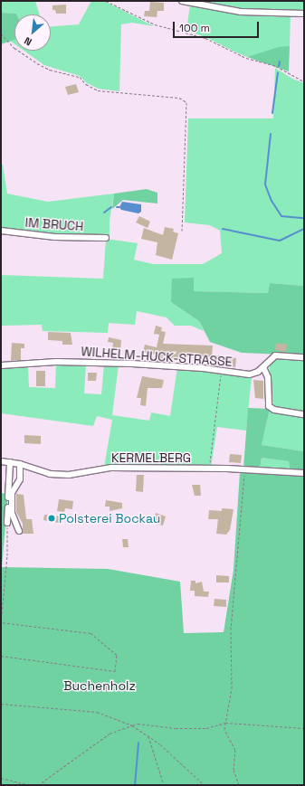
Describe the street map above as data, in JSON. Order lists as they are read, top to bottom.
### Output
{
  "streets": {
    "street": ["IM BRUCH", "WILHELM-HUCK-STRASSE", "KERMELBERG"]
  },
  "parks": ["Buchenholz"],
  "places": ["Polsterei Bockau"],
  "scale_bar": "100 m",
  "north": "bottom left"
}
